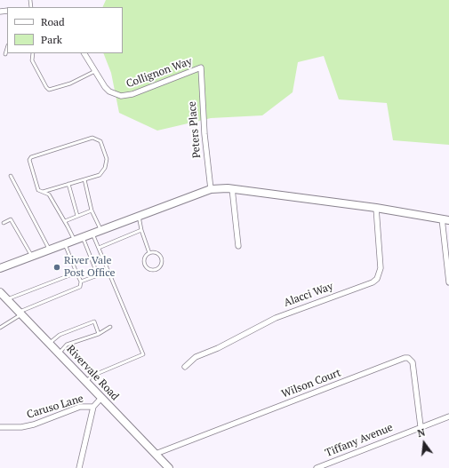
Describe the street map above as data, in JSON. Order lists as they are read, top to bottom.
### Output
{
  "streets": {
    "street": [
      "Collignon Way",
      "Peters Place",
      "Alacci Way",
      "Rivervale Road",
      "Wilson Court",
      "Caruso Lane",
      "Tiffany Avenue"
    ]
  },
  "crossings": [
    ["Collignon Way", "Peters Place"],
    ["Rivervale Road", "Wilson Court"],
    ["Wilson Court", "Tiffany Avenue"]
  ],
  "places": ["River Vale Post Office"],
  "legend": ["Road", "Park"],
  "north": "top"
}
